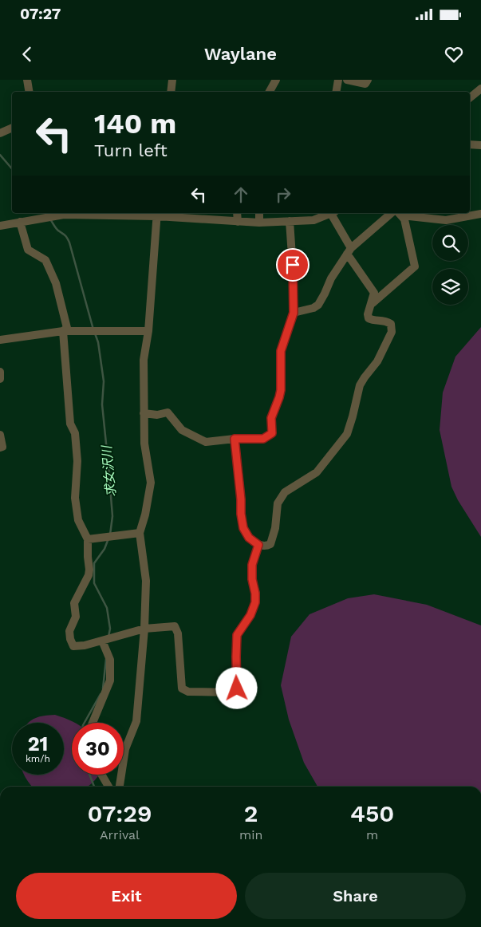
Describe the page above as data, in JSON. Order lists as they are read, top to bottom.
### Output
{
  "water": ["求女沢川"],
  "page": {
    "status": "07:27",
    "header": "Waylane",
    "turn": ["140 m", "Turn left"],
    "speed": "21 km/h",
    "limit": "30",
    "eta": [
      "07:29",
      "Arrival",
      "2",
      "min",
      "450",
      "m"
    ],
    "buttons": ["Exit", "Share"]
  }
}
